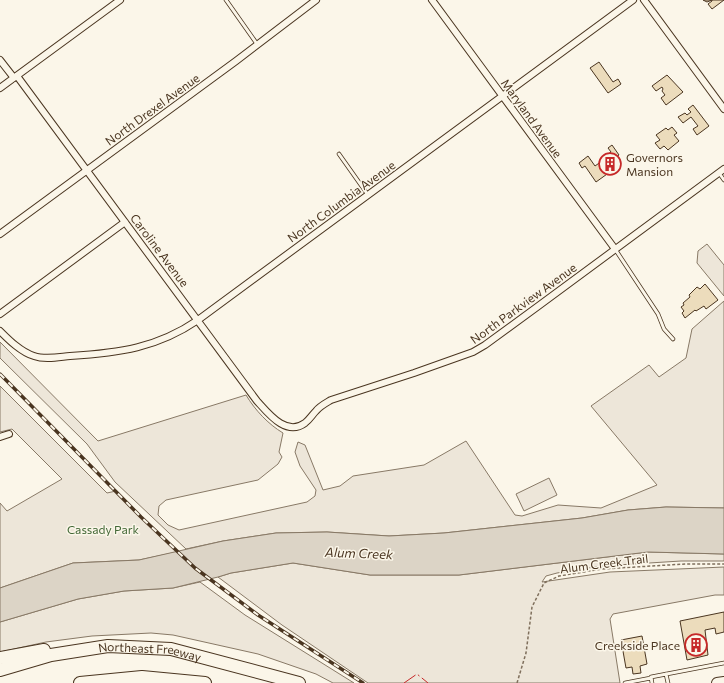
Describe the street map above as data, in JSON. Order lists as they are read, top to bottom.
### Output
{
  "streets": {
    "highway": ["Northeast Freeway"],
    "street": [
      "North Drexel Avenue",
      "Maryland Avenue",
      "North Columbia Avenue",
      "Caroline Avenue",
      "North Parkview Avenue"
    ],
    "path": ["Alum Creek Trail"]
  },
  "crossings": [
    ["North Drexel Avenue", "Caroline Avenue"],
    ["Maryland Avenue", "North Columbia Avenue"],
    ["Maryland Avenue", "North Parkview Avenue"],
    ["North Columbia Avenue", "Caroline Avenue"],
    ["Caroline Avenue", "North Parkview Avenue"]
  ],
  "water": ["Alum Creek"],
  "parks": ["Cassady Park"],
  "places": {
    "building": ["Governors Mansion", "Creekside Place"]
  }
}
